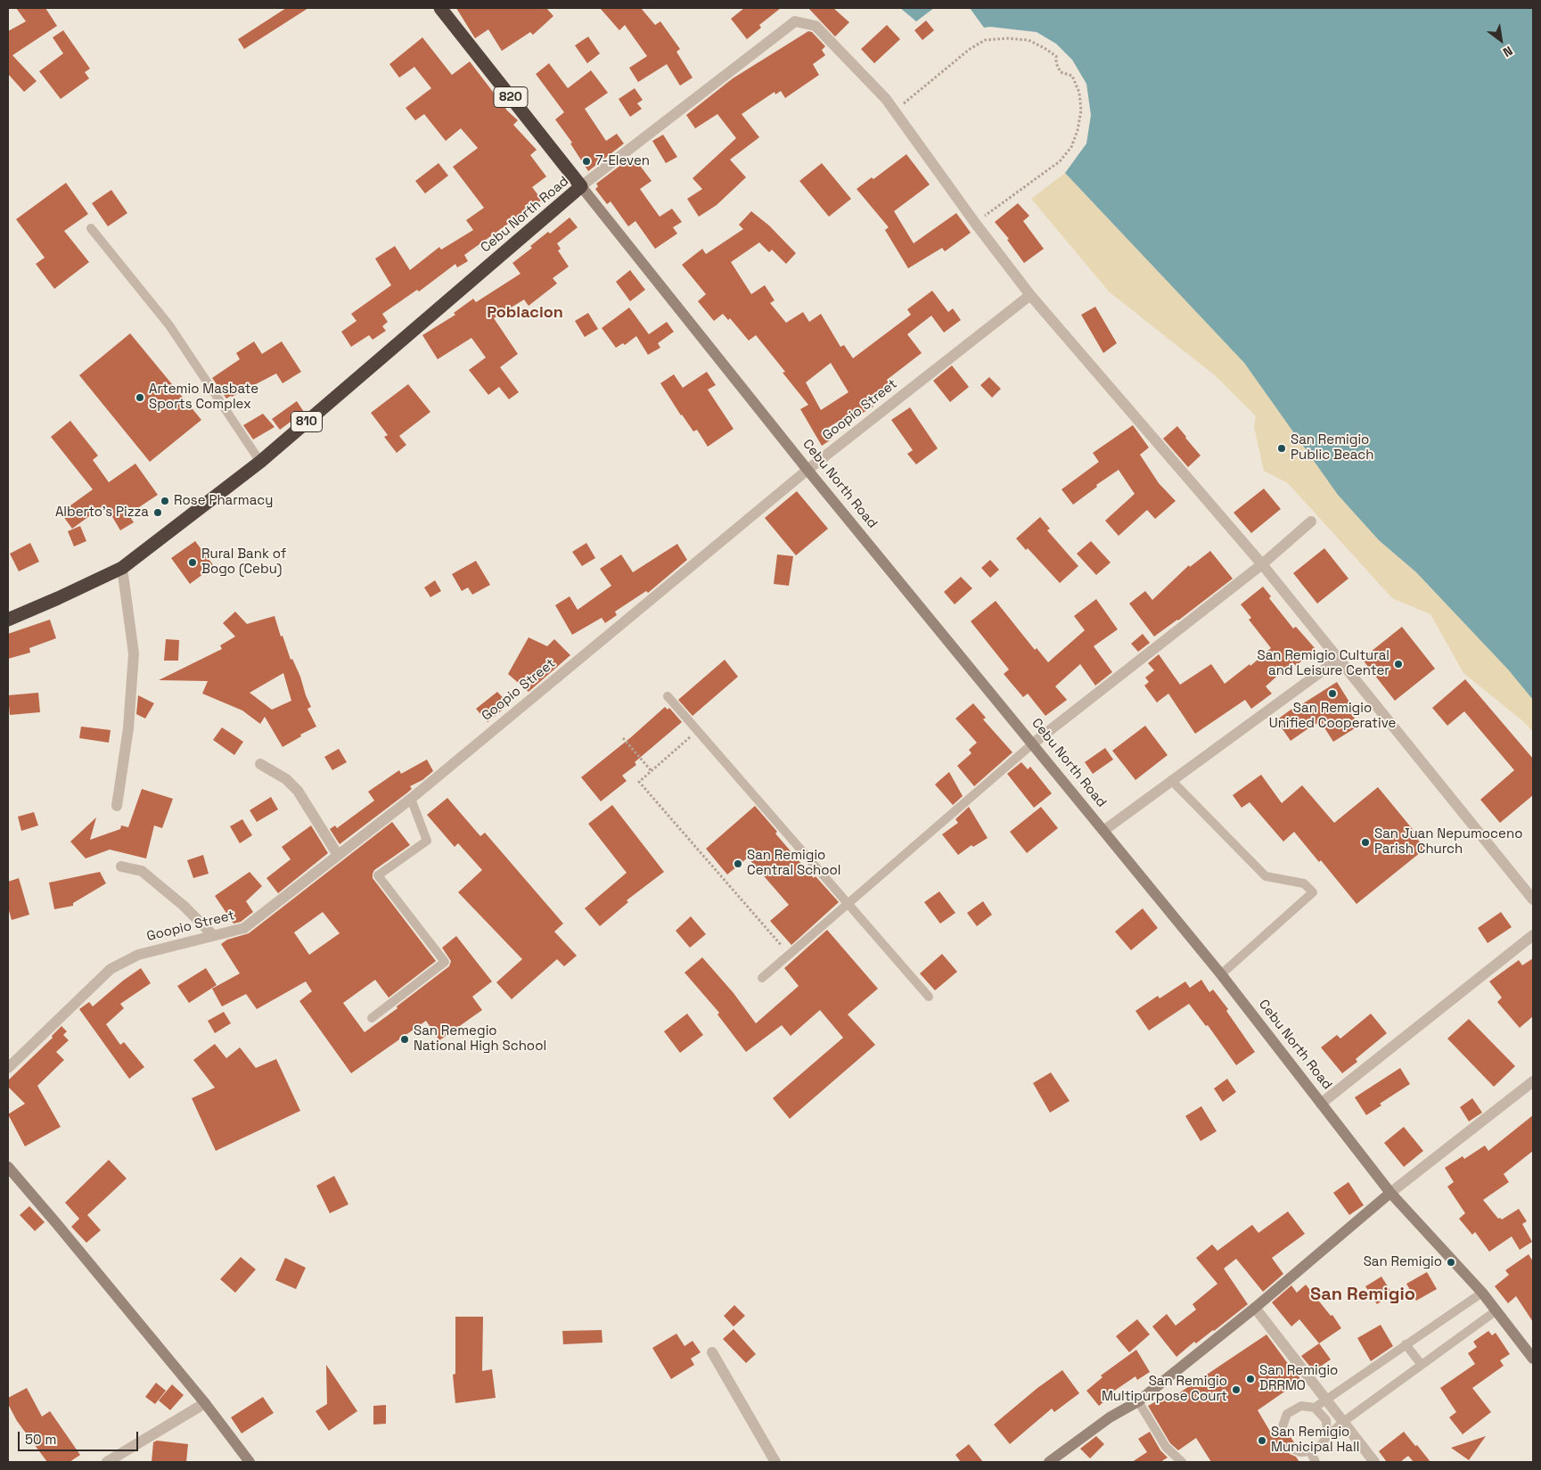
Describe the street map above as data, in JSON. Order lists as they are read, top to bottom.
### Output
{
  "streets": {
    "highway": ["820", "Cebu North Road", "810"],
    "street": ["Goopio Street"]
  },
  "crossings": [
    ["820", "Cebu North Road"],
    ["Cebu North Road", "Goopio Street"]
  ],
  "districts": ["Poblacion", "San Remigio"],
  "places": [
    "7-Eleven",
    "Artemio Masbate Sports Complex",
    "San Remigio Public Beach",
    "Rose Pharmacy",
    "Alberto's Pizza",
    "Rural Bank of Bogo (Cebu)",
    "San Remigio Cultural and Leisure Center",
    "San Remigio Unified Cooperative",
    "San Juan Nepumoceno Parish Church",
    "San Remigio Central School",
    "San Remegio National High School",
    "San Remigio",
    "San Remigio DRRMO",
    "San Remigio Multipurpose Court",
    "San Remigio Municipal Hall"
  ],
  "scale_bar": "50 m",
  "north": "bottom right"
}
